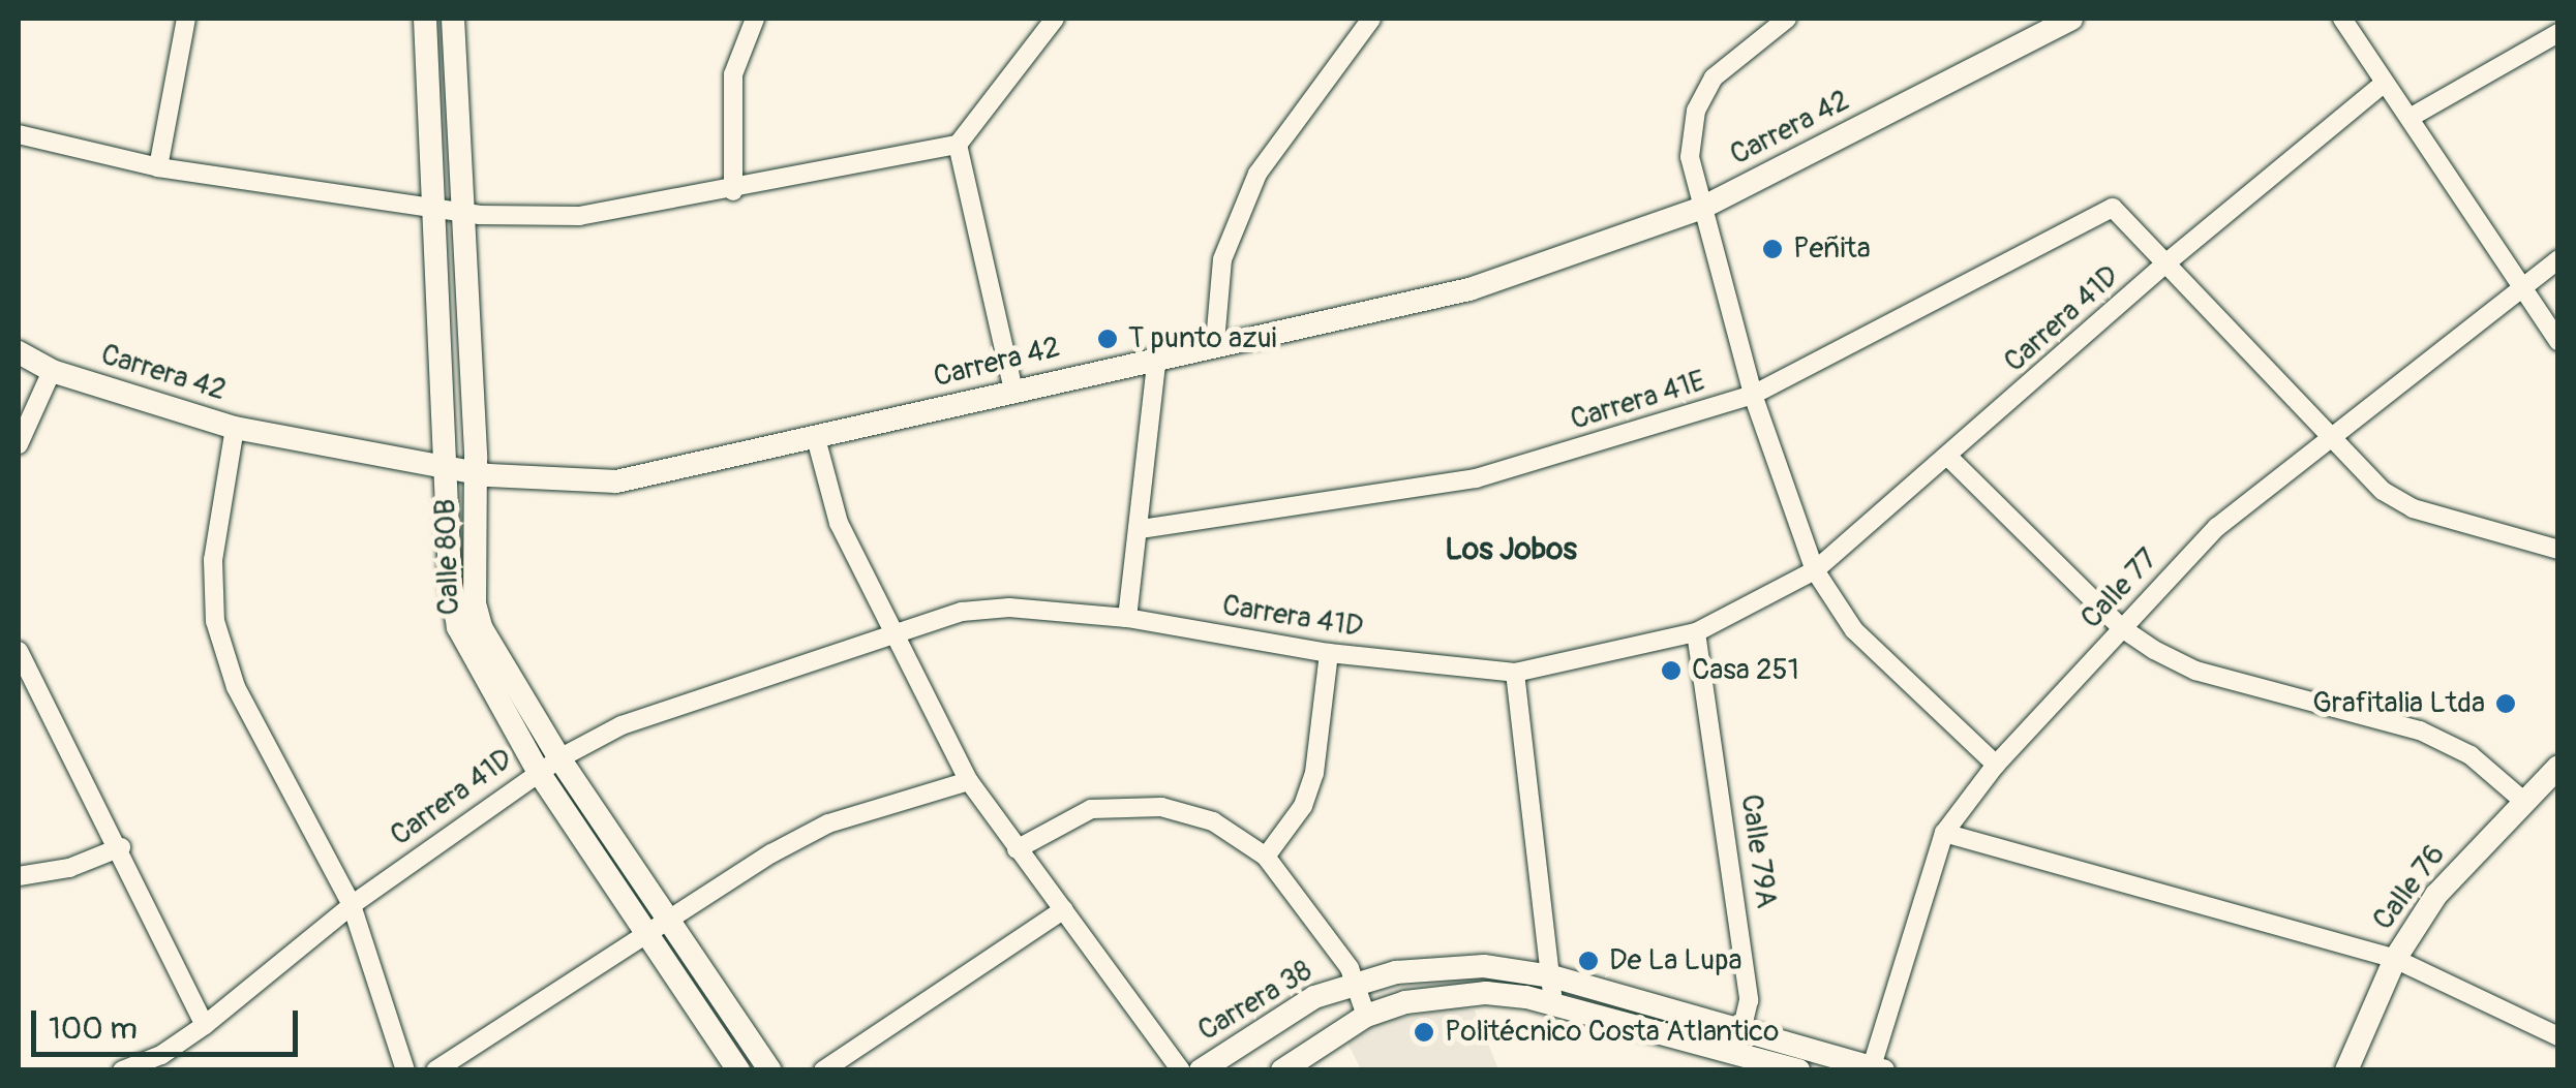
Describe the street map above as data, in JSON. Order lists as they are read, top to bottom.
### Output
{
  "streets": {
    "main road": [
      "Carrera 42",
      "Calle 80B",
      "Calle 76",
      "Carrera 38"
    ],
    "street": [
      "Carrera 41D",
      "Carrera 41E",
      "Calle 77",
      "Calle 79A"
    ]
  },
  "crossings": [
    ["Carrera 42", "Calle 80B"],
    ["Carrera 41D", "Carrera 41E"],
    ["Carrera 41D", "Calle 80B"],
    ["Carrera 41D", "Calle 79A"],
    ["Calle 77", "Carrera 38"],
    ["Calle 79A", "Carrera 38"]
  ],
  "districts": ["Los Jobos"],
  "places": [
    "Peñita",
    "T punto azui",
    "Casa 251",
    "Grafitalia Ltda",
    "De La Lupa",
    "Politécnico Costa Atlantico"
  ],
  "scale_bar": "100 m"
}
